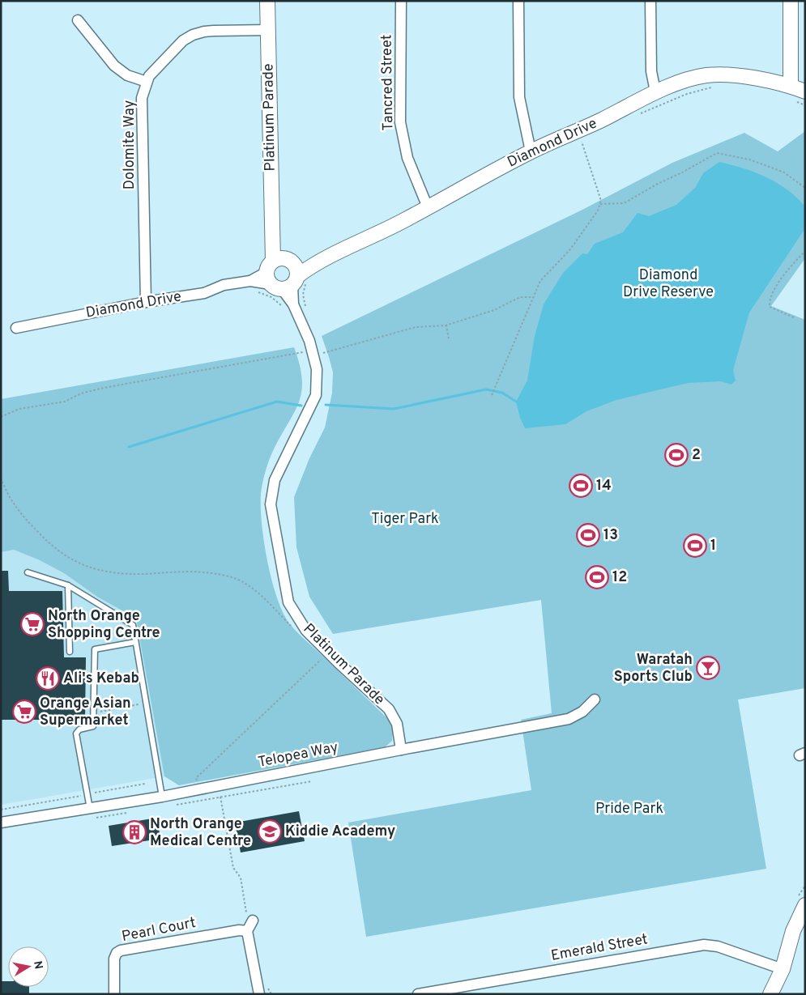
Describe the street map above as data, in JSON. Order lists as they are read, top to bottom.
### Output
{
  "streets": {
    "street": [
      "Tancred Street",
      "Platinum Parade",
      "Diamond Drive",
      "Dolomite Way",
      "Telopea Way",
      "Pearl Court",
      "Emerald Street"
    ]
  },
  "crossings": [
    ["Tancred Street", "Diamond Drive"],
    ["Platinum Parade", "Diamond Drive"],
    ["Platinum Parade", "Dolomite Way"],
    ["Platinum Parade", "Telopea Way"],
    ["Diamond Drive", "Dolomite Way"]
  ],
  "parks": ["Diamond Drive Reserve", "Tiger Park", "Pride Park"],
  "places": {
    "sports": [
      "2",
      "14",
      "13",
      "1",
      "12"
    ],
    "supermarket": ["North Orange Shopping Centre", "Orange Asian Supermarket"],
    "bar": ["Waratah Sports Club"],
    "restaurant": ["Ali's Kebab"],
    "school or university": ["Kiddie Academy"],
    "building": ["North Orange Medical Centre"]
  },
  "north": "right"
}
